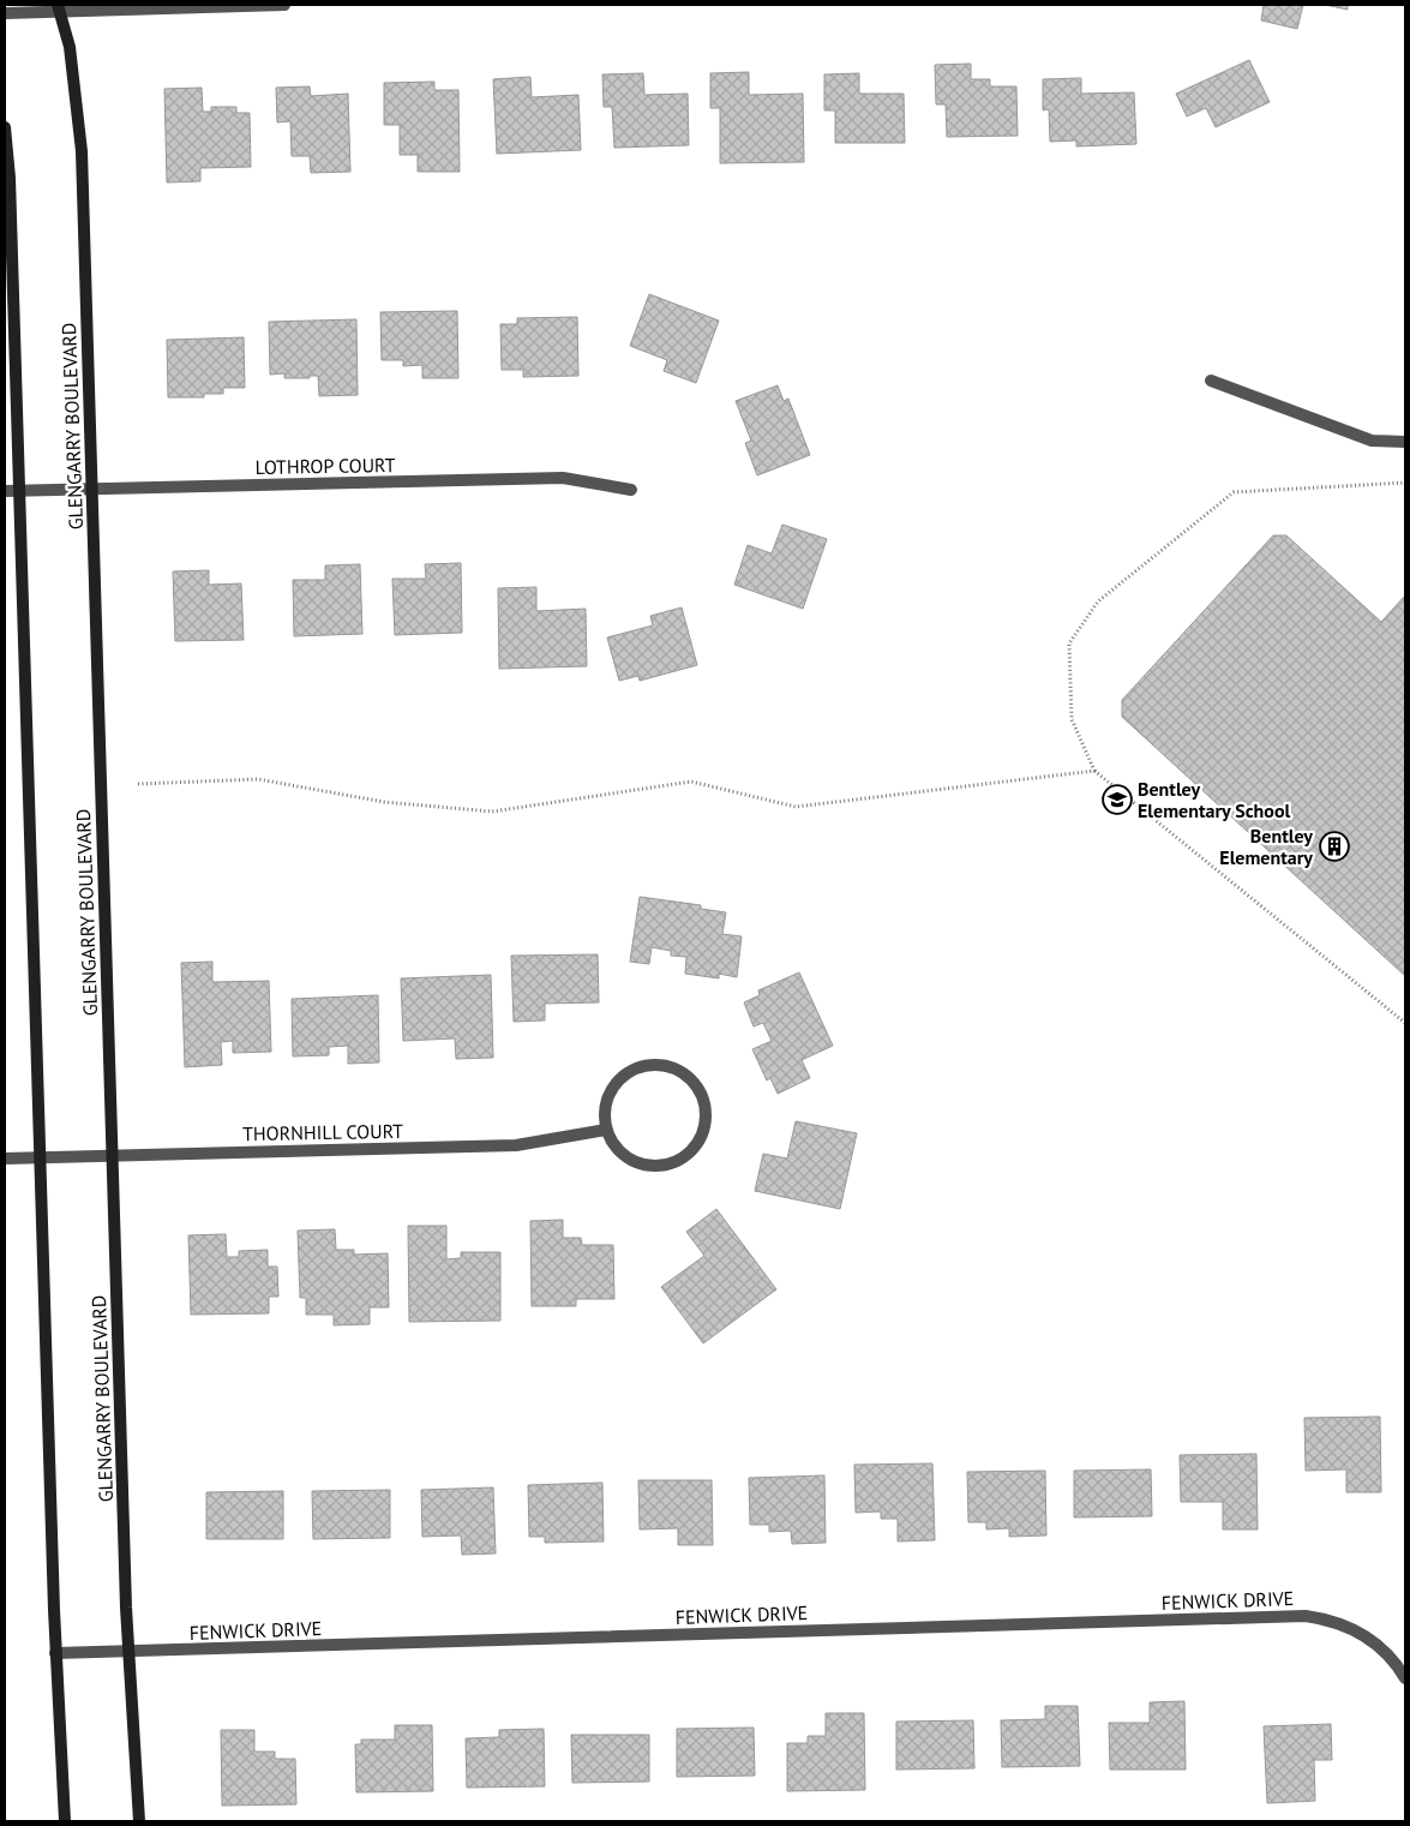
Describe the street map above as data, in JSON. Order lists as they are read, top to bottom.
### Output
{
  "streets": {
    "street": [
      "GLENGARRY BOULEVARD",
      "LOTHROP COURT",
      "THORNHILL COURT",
      "FENWICK DRIVE"
    ]
  },
  "crossings": [
    ["GLENGARRY BOULEVARD", "LOTHROP COURT"],
    ["GLENGARRY BOULEVARD", "THORNHILL COURT"],
    ["GLENGARRY BOULEVARD", "FENWICK DRIVE"]
  ],
  "places": {
    "school or university": ["Bentley Elementary School"],
    "building": ["Bentley Elementary"]
  }
}
